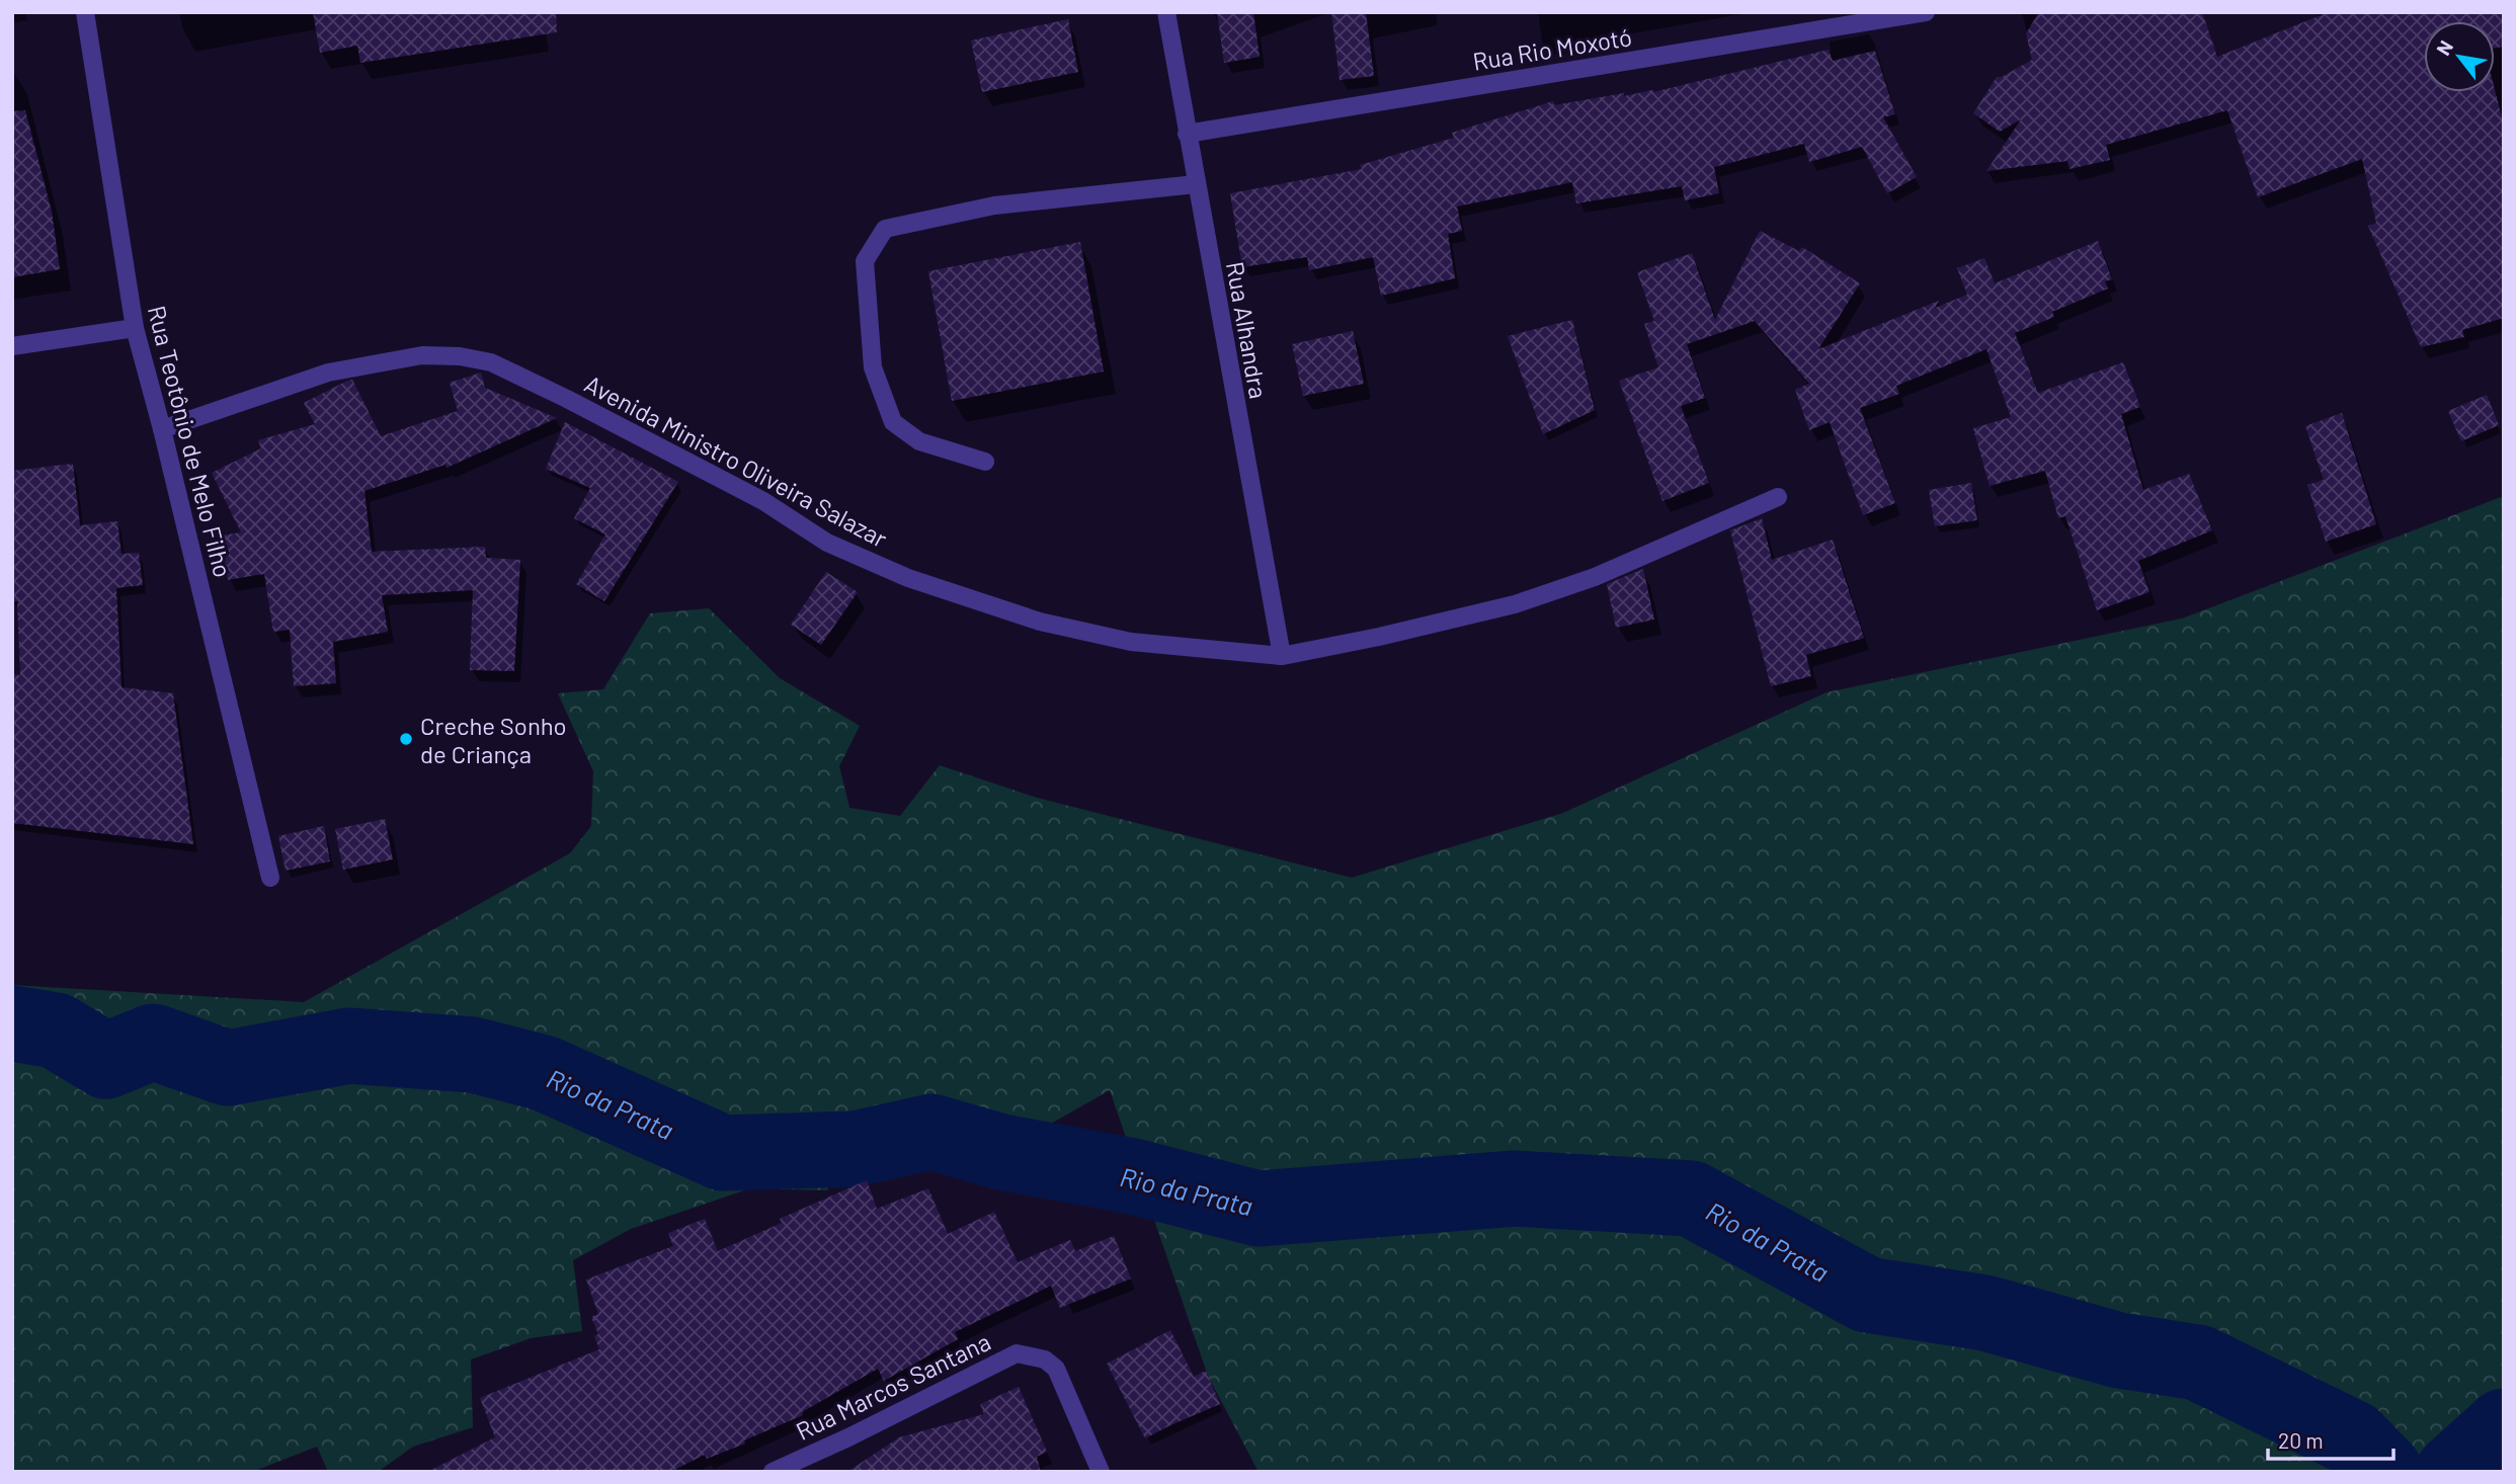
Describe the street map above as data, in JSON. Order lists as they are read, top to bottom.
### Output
{
  "streets": {
    "street": [
      "Rua Rio Moxotó",
      "Rua Alhandra",
      "Rua Teotônio de Melo Filho",
      "Avenida Ministro Oliveira Salazar",
      "Rua Marcos Santana"
    ]
  },
  "crossings": [
    ["Rua Rio Moxotó", "Rua Alhandra"],
    ["Rua Alhandra", "Avenida Ministro Oliveira Salazar"],
    ["Rua Teotônio de Melo Filho", "Avenida Ministro Oliveira Salazar"]
  ],
  "water": ["Rio da Prata"],
  "places": ["Creche Sonho de Criança"],
  "scale_bar": "20 m",
  "north": "top left"
}
